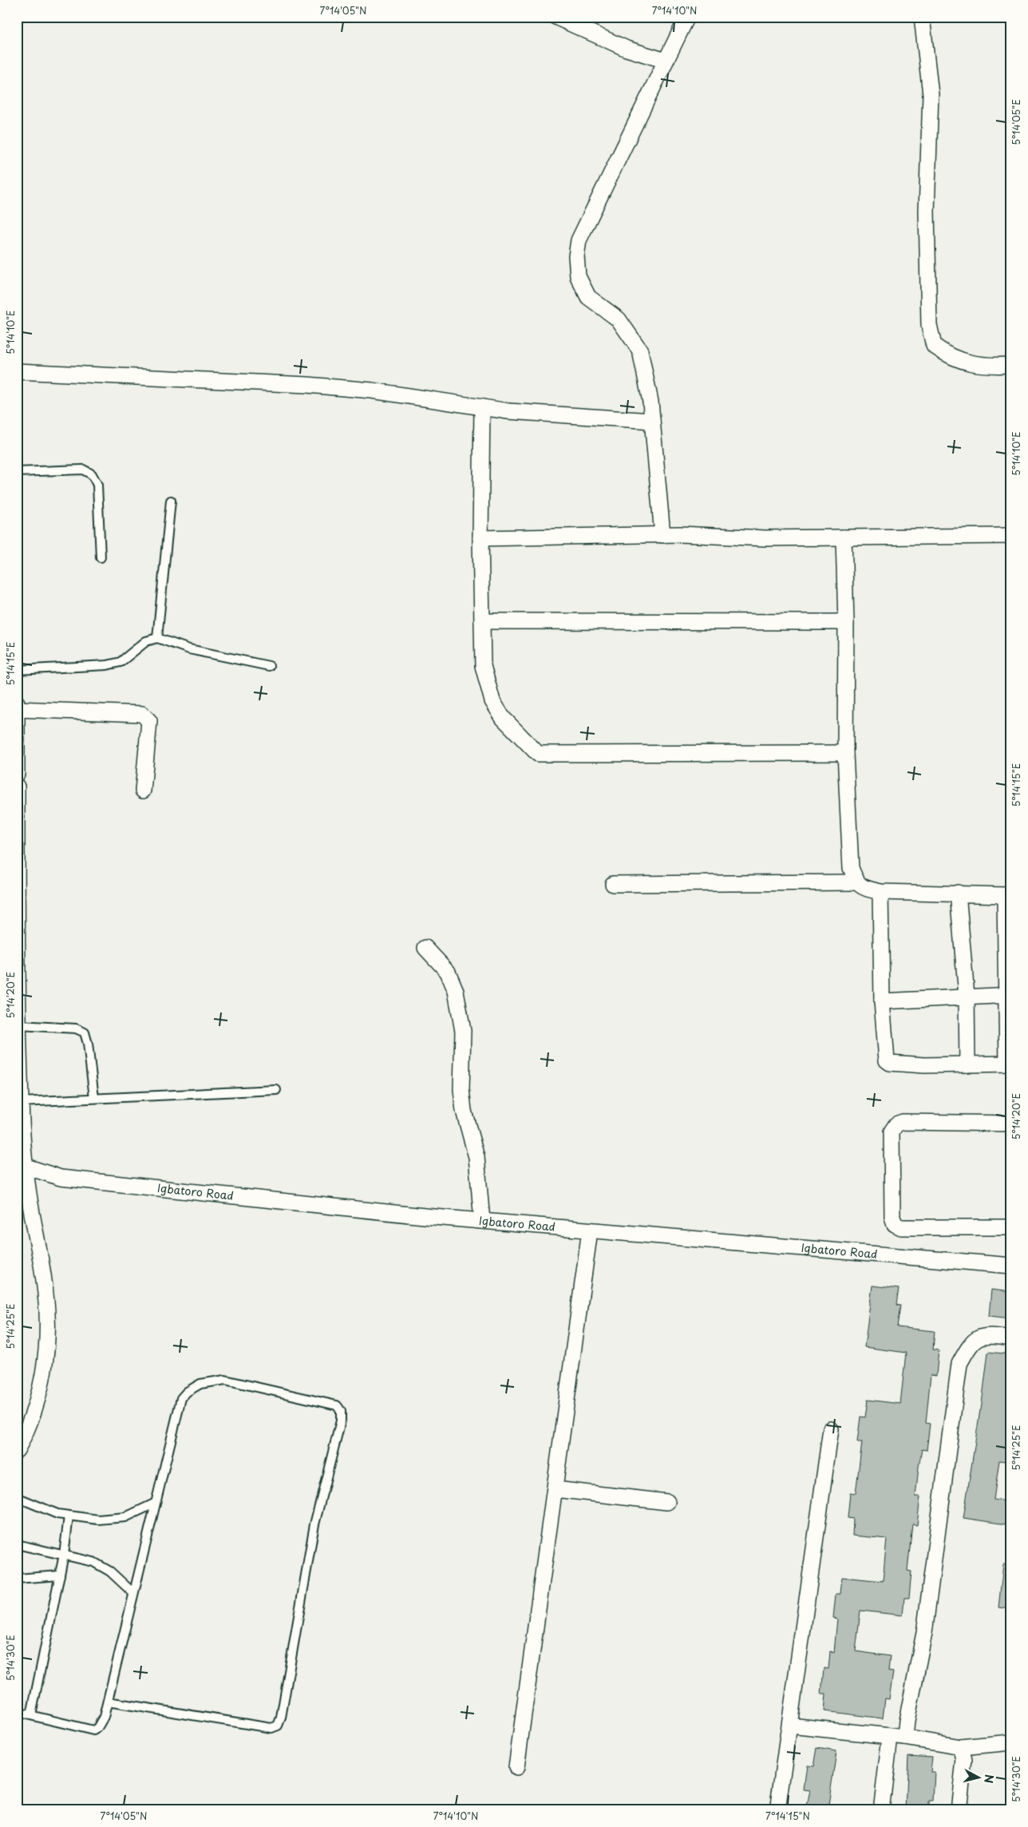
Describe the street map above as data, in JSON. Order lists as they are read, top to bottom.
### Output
{
  "streets": {
    "street": ["Igbatoro Road"]
  },
  "north": "right",
  "coordinates": [
    "7°14'05\"N",
    "7°14'10\"N",
    "5°14'05\"E",
    "5°14'10\"E",
    "5°14'15\"E",
    "5°14'20\"E",
    "5°14'25\"E",
    "5°14'30\"E",
    "7°14'15\"N"
  ]
}
